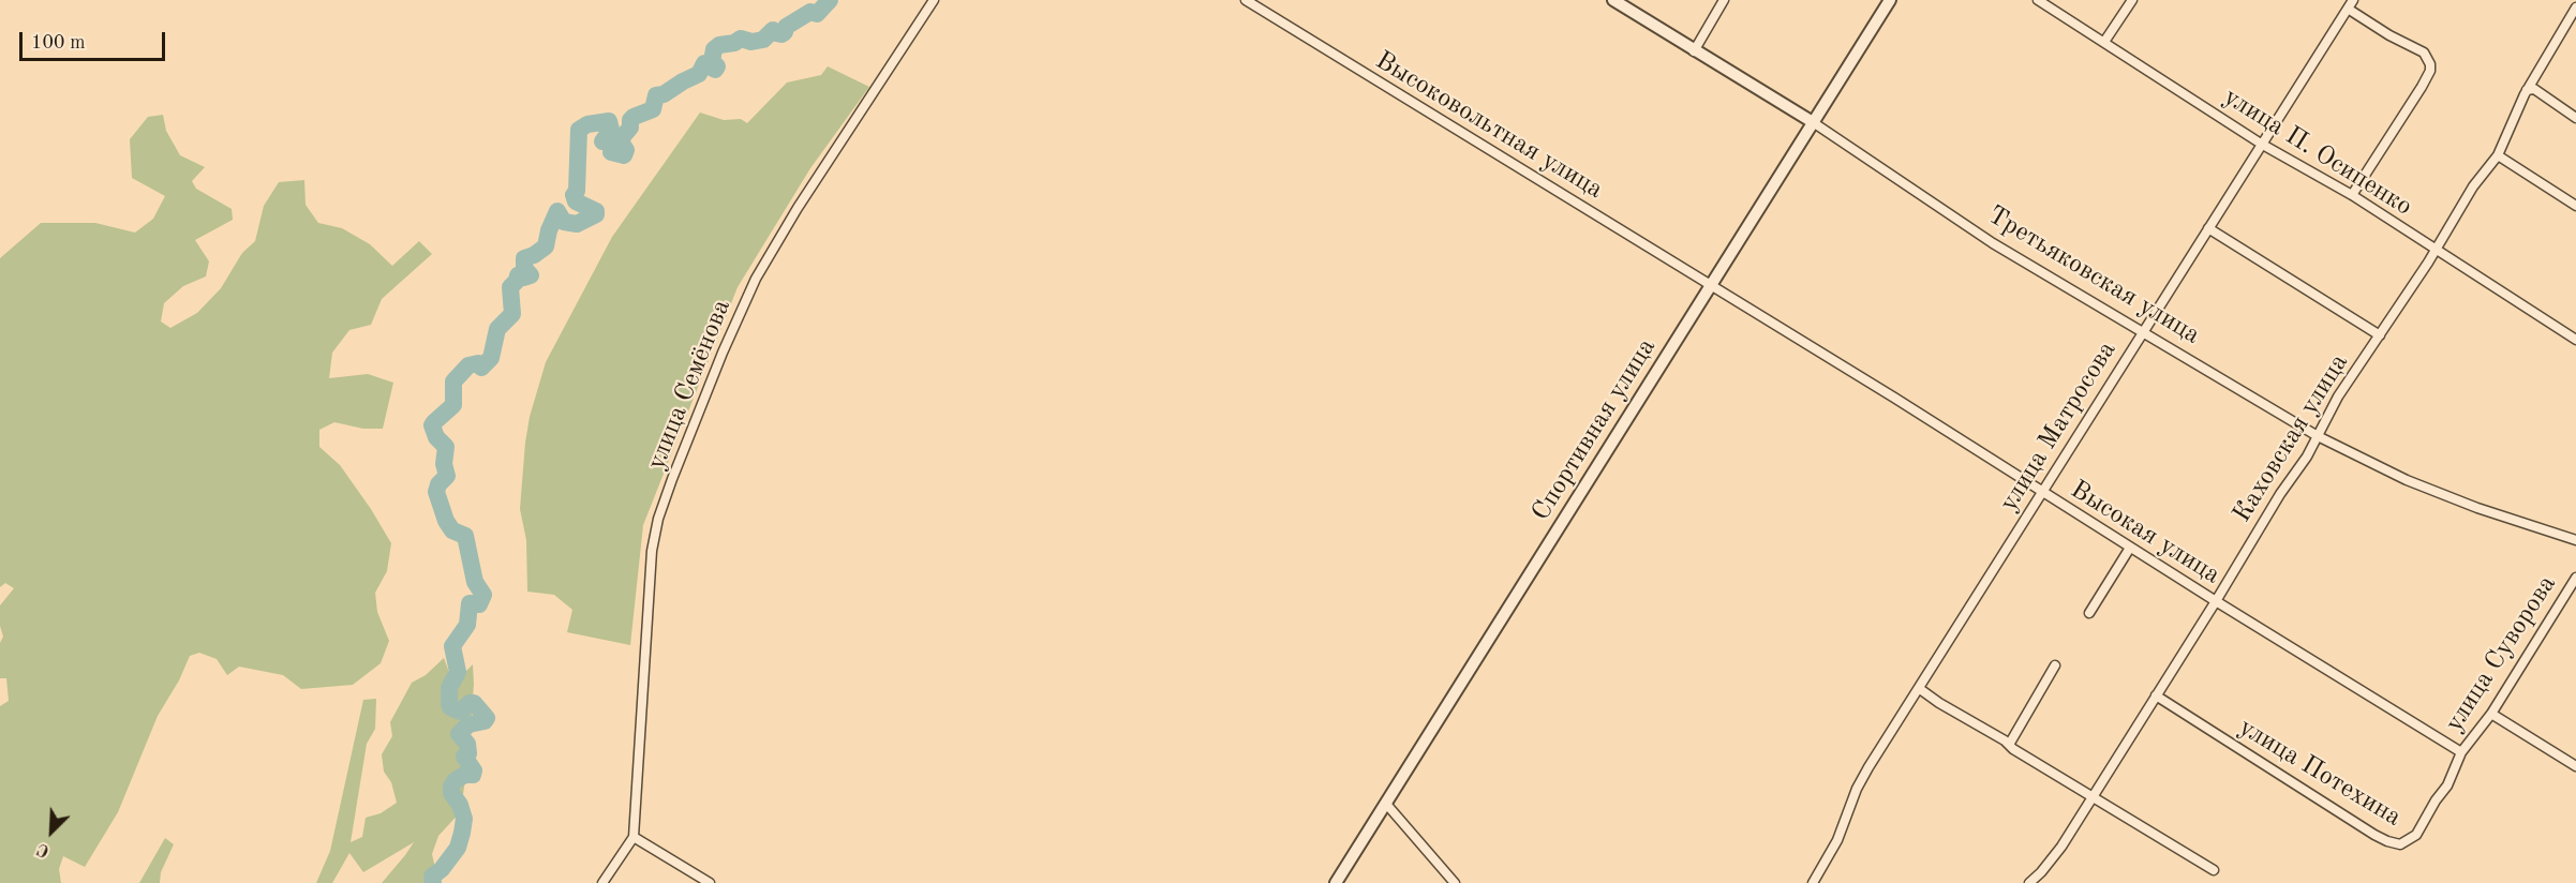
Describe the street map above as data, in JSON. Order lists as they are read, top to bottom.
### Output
{
  "streets": {
    "street": [
      "Высоковольтная улица",
      "улица П. Осипенко",
      "Третьяковская улица",
      "улица Семёнова",
      "улица Матросова",
      "Спортивная улица",
      "Каховская улица",
      "Высокая улица",
      "улица Суворова",
      "улица Потехина"
    ]
  },
  "crossings": [
    ["Высоковольтная улица", "Спортивная улица"],
    ["Высоковольтная улица", "Высокая улица"],
    ["улица П. Осипенко", "улица Матросова"],
    ["улица П. Осипенко", "Каховская улица"],
    ["Третьяковская улица", "улица Матросова"],
    ["Третьяковская улица", "Спортивная улица"],
    ["Третьяковская улица", "Каховская улица"],
    ["улица Матросова", "Высокая улица"],
    ["Спортивная улица", "Высокая улица"],
    ["Каховская улица", "Высокая улица"],
    ["Каховская улица", "улица Потехина"],
    ["Высокая улица", "улица Суворова"],
    ["Высокая улица", "улица Потехина"],
    ["улица Суворова", "улица Потехина"]
  ],
  "scale_bar": "100 m",
  "north": "bottom left"
}
